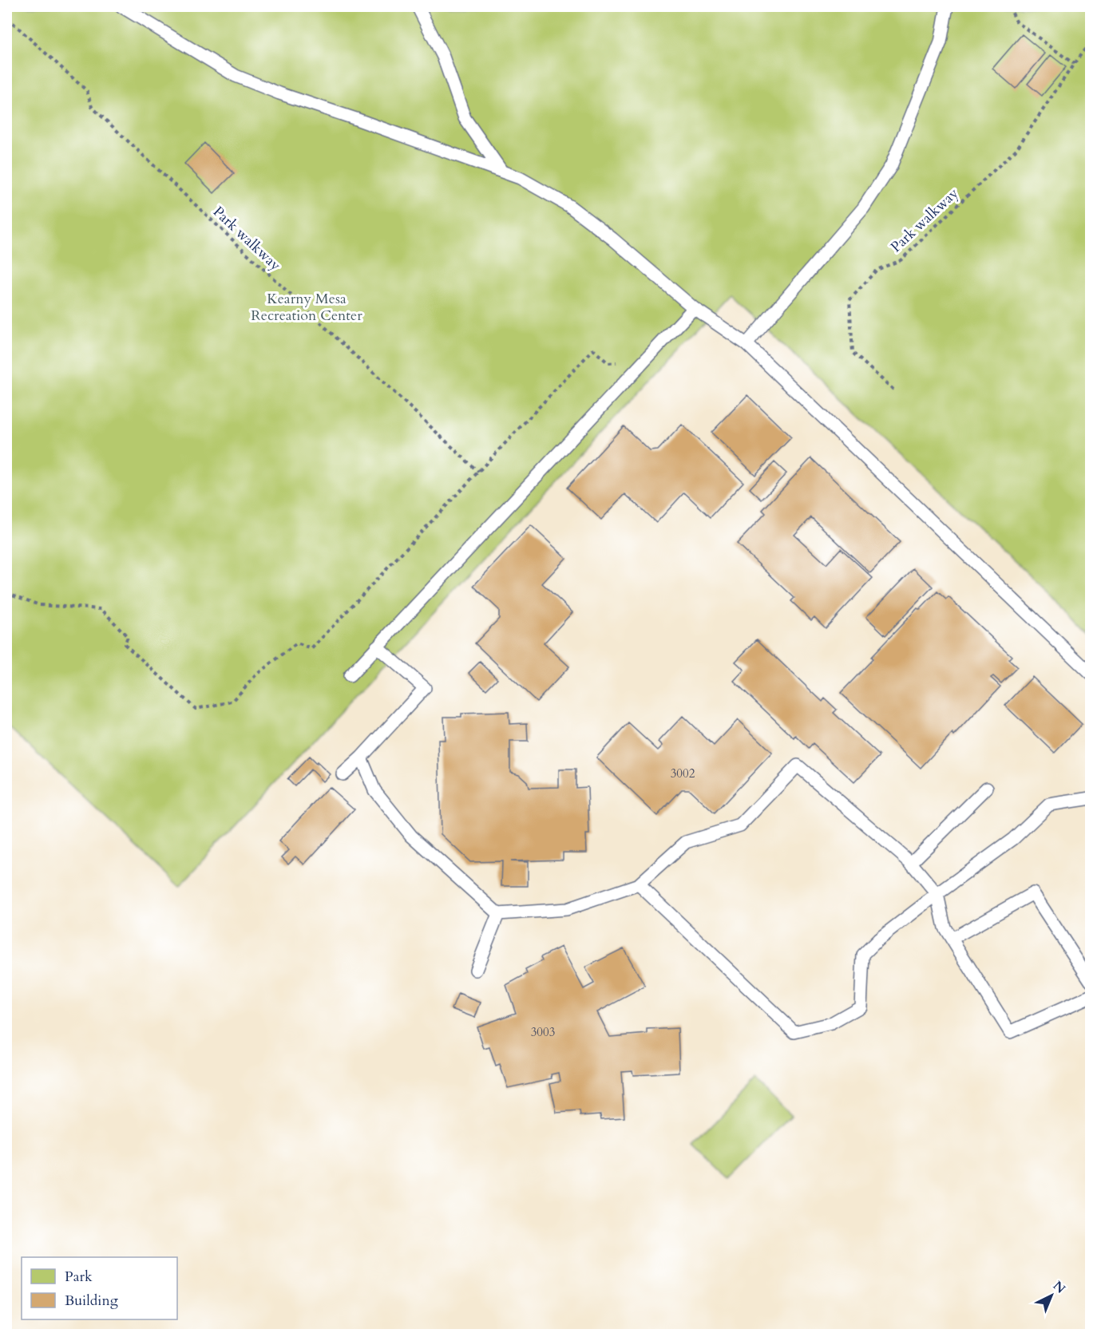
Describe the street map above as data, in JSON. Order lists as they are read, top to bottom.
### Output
{
  "streets": {
    "path": ["Park walkway"]
  },
  "parks": ["Kearny Mesa Recreation Center"],
  "house_numbers": ["3002", "3003"],
  "legend": ["Park", "Building"],
  "north": "top right"
}
